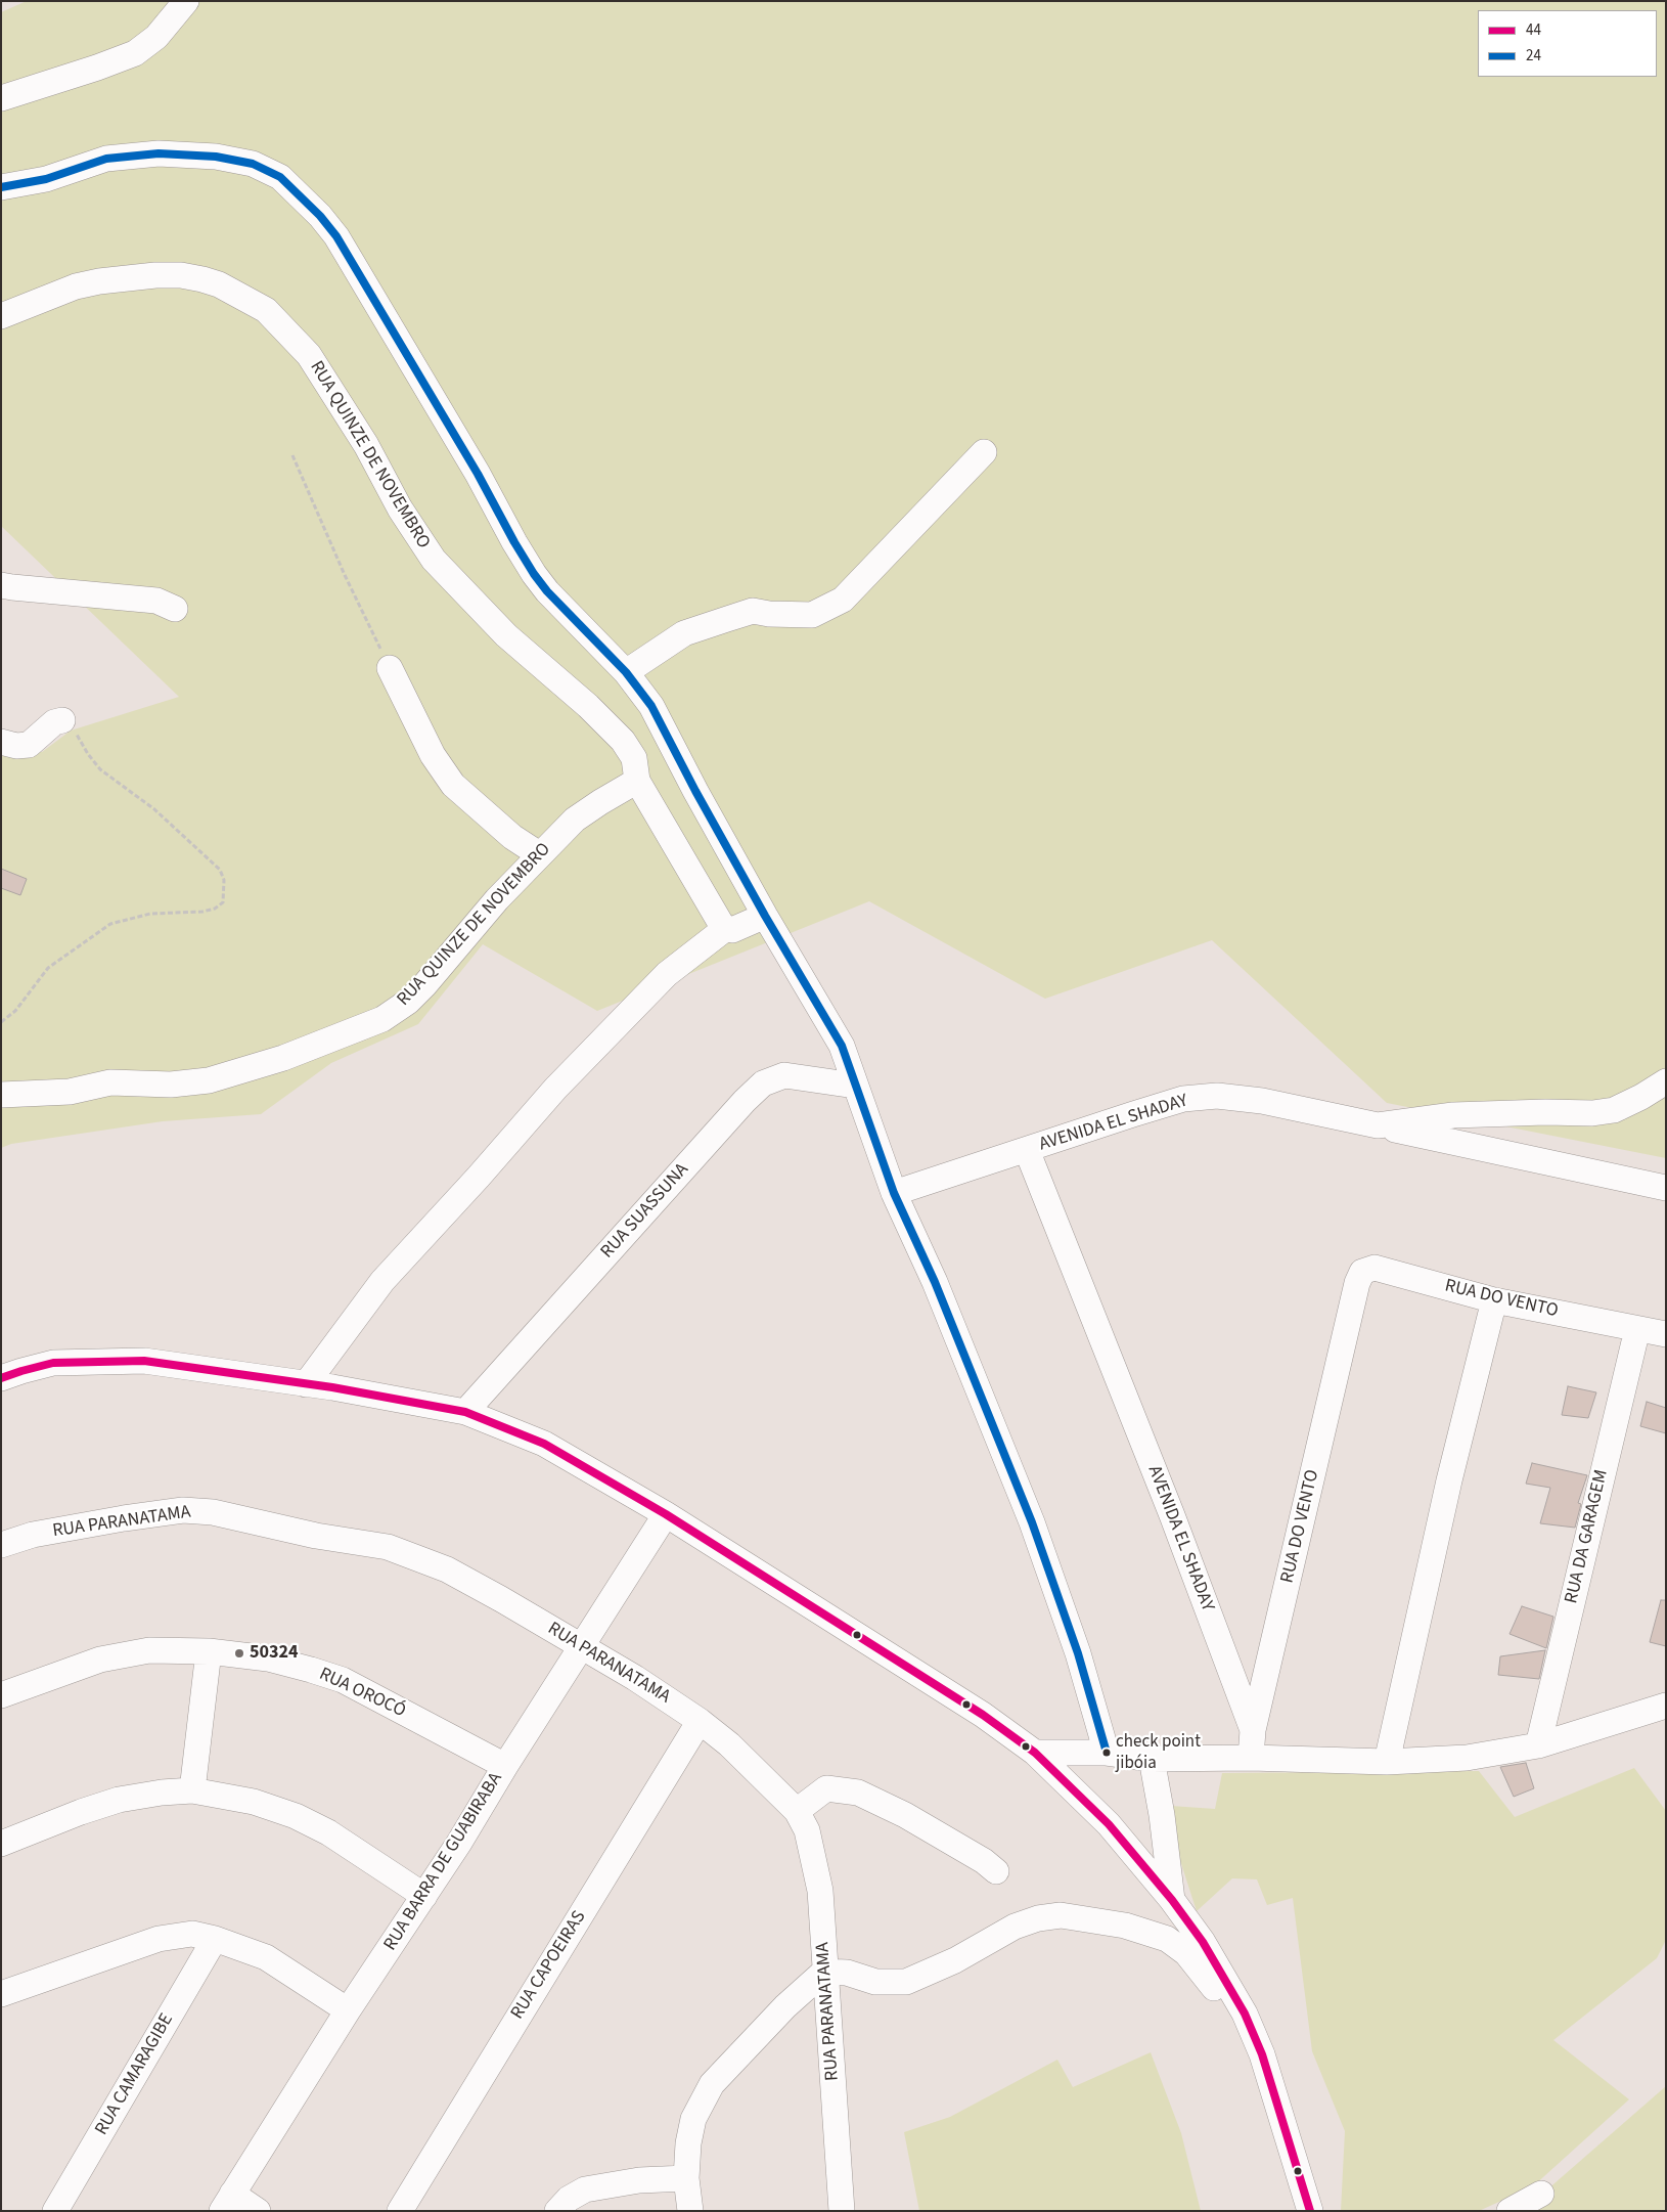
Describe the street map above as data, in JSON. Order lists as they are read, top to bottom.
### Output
{
  "streets": {
    "street": [
      "RUA QUINZE DE NOVEMBRO",
      "AVENIDA EL SHADAY",
      "RUA SUASSUNA",
      "RUA DO VENTO",
      "RUA PARANATAMA",
      "RUA DA GARAGEM",
      "RUA OROCÓ",
      "RUA BARRA DE GUABIRABA",
      "RUA CAPOEIRAS",
      "RUA CAMARAGIBE"
    ]
  },
  "crossings": [
    ["AVENIDA EL SHADAY", "RUA DO VENTO"],
    ["RUA DO VENTO", "RUA DA GARAGEM"],
    ["RUA PARANATAMA", "RUA BARRA DE GUABIRABA"],
    ["RUA PARANATAMA", "RUA CAPOEIRAS"],
    ["RUA OROCÓ", "RUA BARRA DE GUABIRABA"]
  ],
  "places": ["50324", "check point jibóia"],
  "lines": ["transit line 24", "transit line 44"],
  "legend": ["44", "24"]
}
